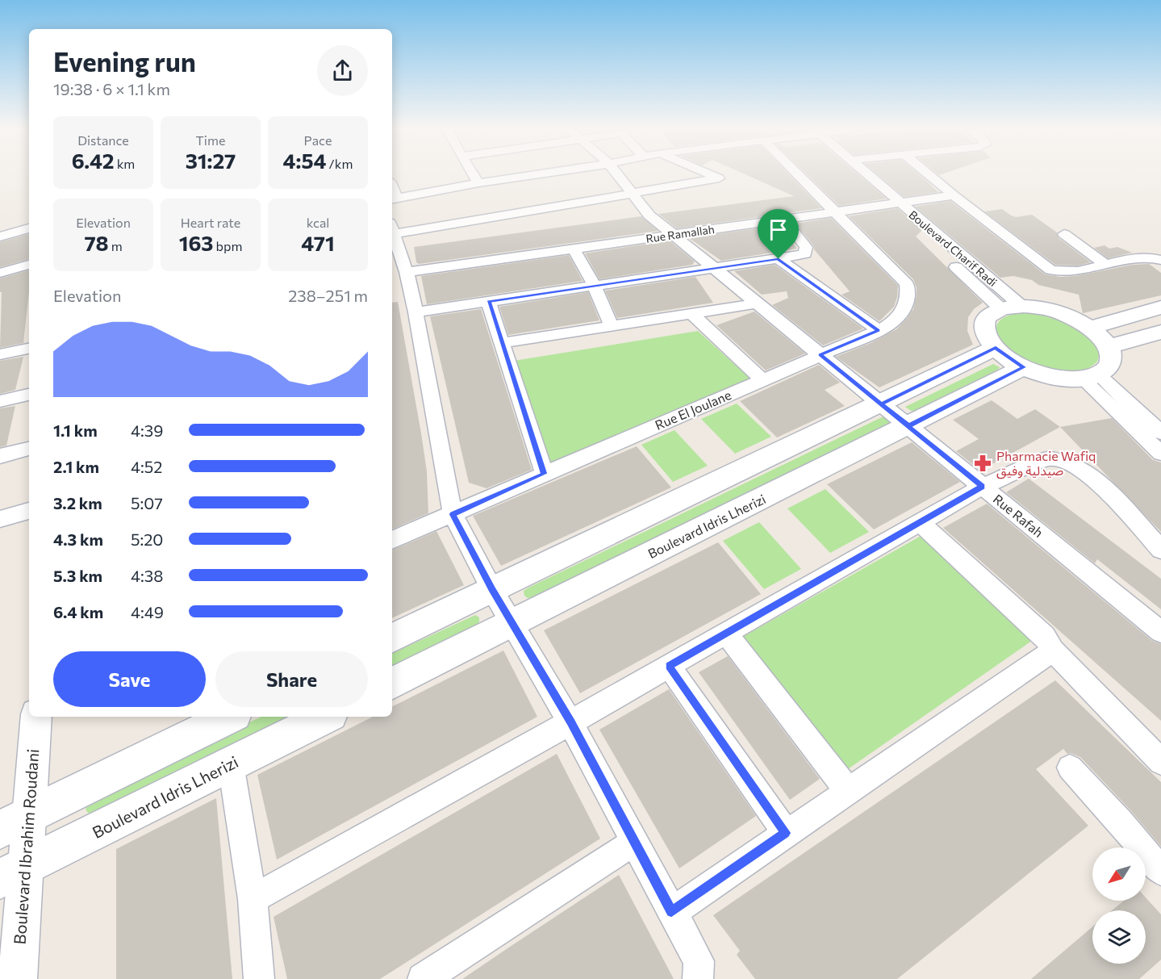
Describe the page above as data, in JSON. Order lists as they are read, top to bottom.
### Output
{
  "streets": {
    "main road": ["Boulevard Idris Lherizi"],
    "street": [
      "Rue Ramallah",
      "Boulevard Charif Radi",
      "Rue El Joulane",
      "Rue Rafah",
      "Boulevard Ibrahim Roudani"
    ]
  },
  "crossings": [
    ["Rue Ramallah", "Boulevard Charif Radi"],
    ["Rue Ramallah", "Rue El Joulane"],
    ["Rue Ramallah", "Rue Rafah"],
    ["Rue El Joulane", "Rue Rafah"],
    ["Rue Rafah", "Boulevard Idris Lherizi"],
    ["Boulevard Idris Lherizi", "Boulevard Ibrahim Roudani"]
  ],
  "places": {
    "pharmacy": ["Pharmacie Wafiq صيدلية وفيق"]
  },
  "north": "bottom left",
  "page": {
    "heading": ["Evening run", "19:38 · 6 × 1.1 km"],
    "stats": [
      ["Distance", "6.42 km"],
      ["Time", "31:27"],
      ["Pace", "4:54 /km"],
      ["Elevation", "78 m"],
      ["Heart rate", "163 bpm"],
      ["kcal", "471"]
    ],
    "chart": ["Elevation", "238–251 m"],
    "list": [
      {
        "name": "1.1 km",
        "note": "4:39"
      },
      {
        "name": "2.1 km",
        "note": "4:52"
      },
      {
        "name": "3.2 km",
        "note": "5:07"
      },
      {
        "name": "4.3 km",
        "note": "5:20"
      },
      {
        "name": "5.3 km",
        "note": "4:38"
      },
      {
        "name": "6.4 km",
        "note": "4:49"
      }
    ],
    "buttons": ["Save", "Share"]
  }
}
